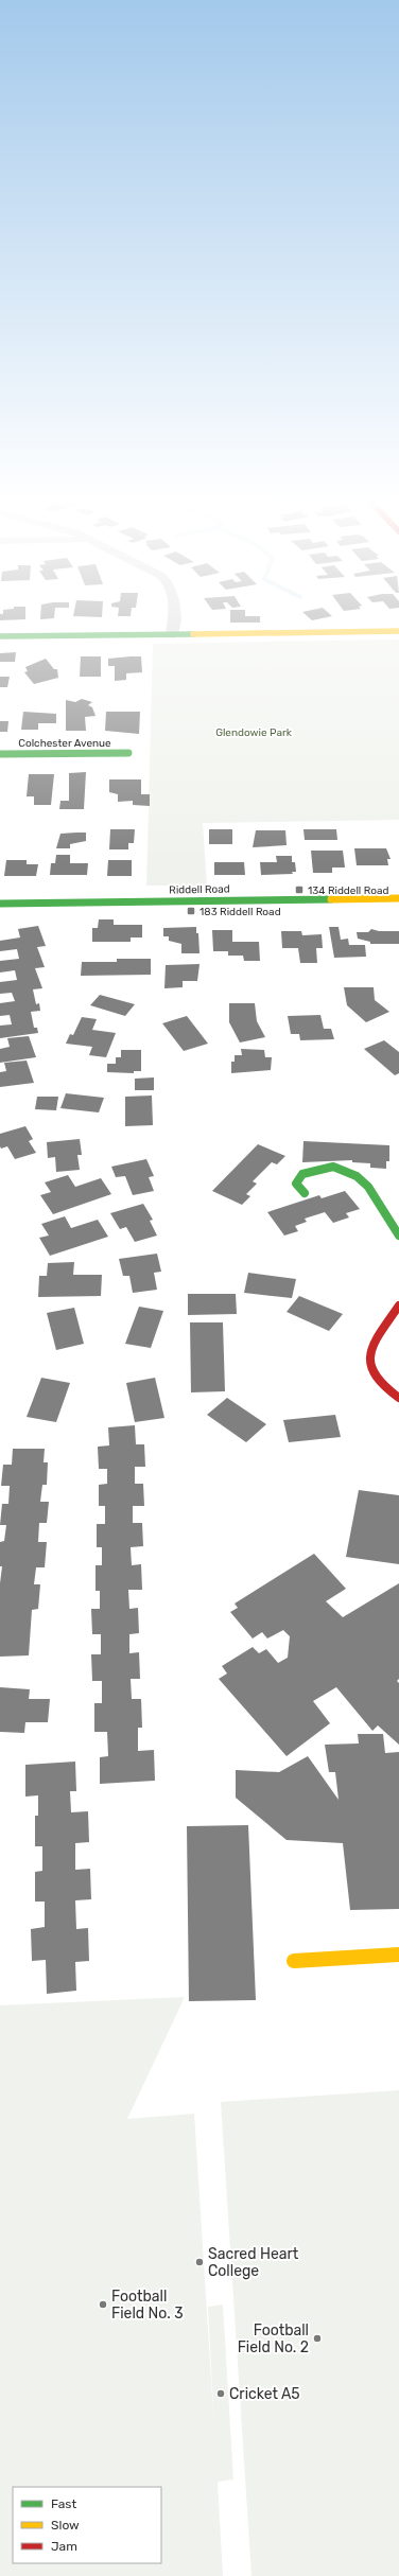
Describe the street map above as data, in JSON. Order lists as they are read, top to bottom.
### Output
{
  "streets": {
    "street": ["Colchester Avenue", "Riddell Road"]
  },
  "parks": ["Glendowie Park"],
  "places": {
    "transit": ["134 Riddell Road", "183 Riddell Road"],
    "other": [
      "Sacred Heart College",
      "Football Field No. 3",
      "Football Field No. 2",
      "Cricket A5"
    ]
  },
  "legend": ["Fast", "Slow", "Jam"]
}
